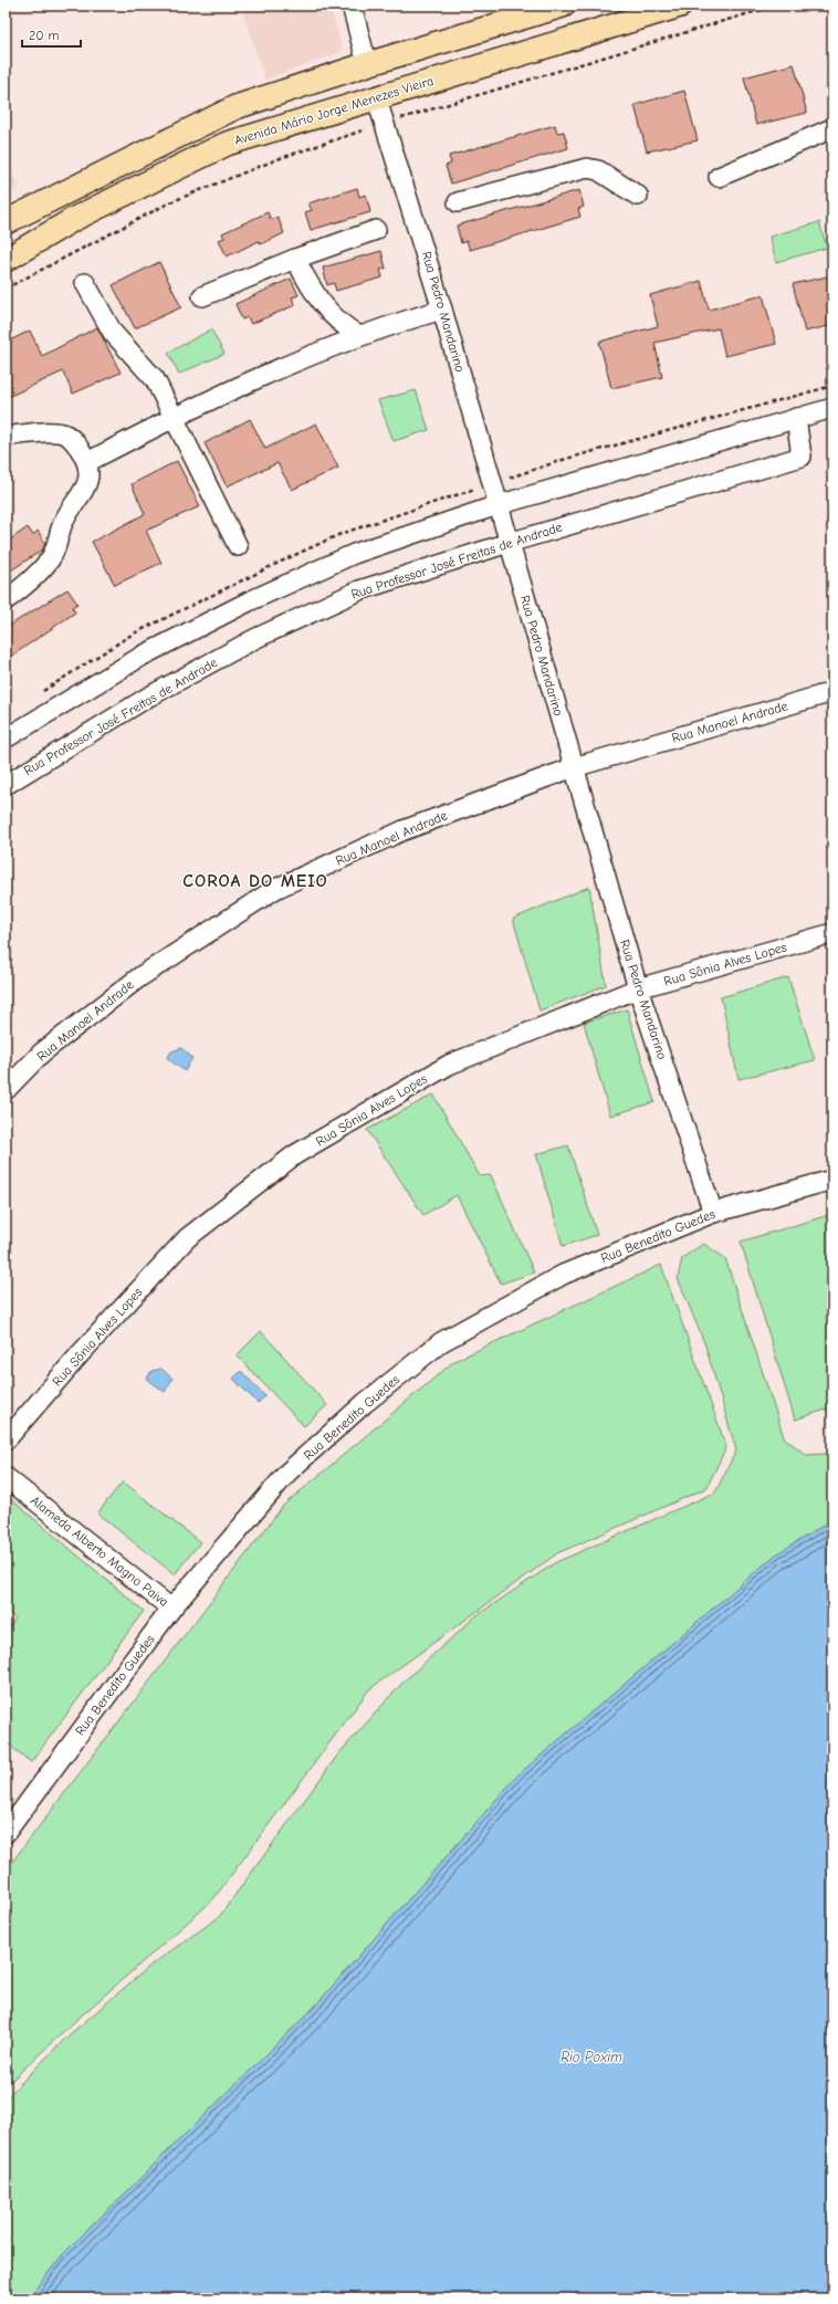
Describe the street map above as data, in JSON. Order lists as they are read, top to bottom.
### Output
{
  "streets": {
    "main road": ["Avenida Mário Jorge Menezes Vieira"],
    "street": [
      "Rua Pedro Mandarino",
      "Rua Professor José Freitas de Andrade",
      "Rua Manoel Andrade",
      "Rua Sônia Alves Lopes",
      "Rua Benedito Guedes",
      "Alameda Alberto Magno Paiva"
    ]
  },
  "crossings": [
    ["Avenida Mário Jorge Menezes Vieira", "Rua Pedro Mandarino"],
    ["Rua Pedro Mandarino", "Rua Professor José Freitas de Andrade"],
    ["Rua Pedro Mandarino", "Rua Manoel Andrade"],
    ["Rua Pedro Mandarino", "Rua Sônia Alves Lopes"],
    ["Rua Pedro Mandarino", "Rua Benedito Guedes"],
    ["Rua Benedito Guedes", "Alameda Alberto Magno Paiva"]
  ],
  "districts": ["COROA DO MEIO"],
  "water": ["Rio Poxim"],
  "scale_bar": "20 m"
}
